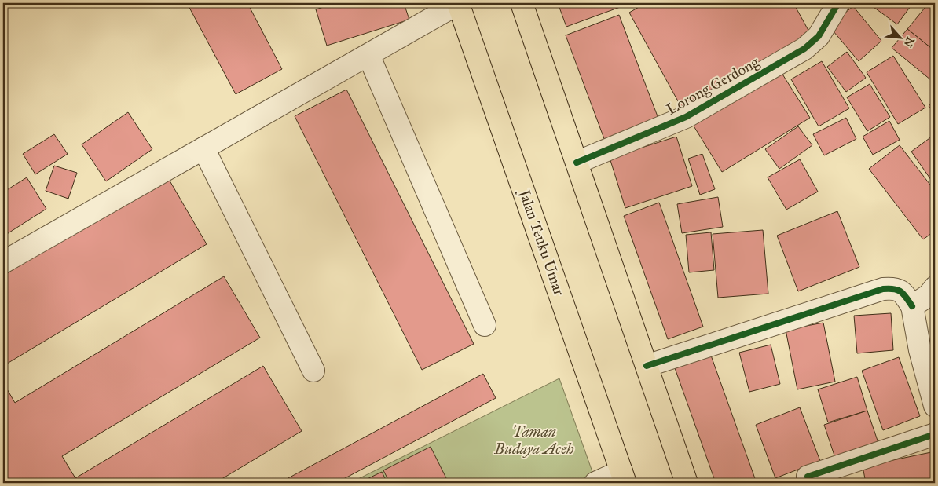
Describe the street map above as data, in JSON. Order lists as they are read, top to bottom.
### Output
{
  "streets": {
    "highway": ["Jalan Teuku Umar"],
    "street": ["Lorong Gerdong"]
  },
  "parks": ["Taman Budaya Aceh"],
  "north": "bottom right"
}
